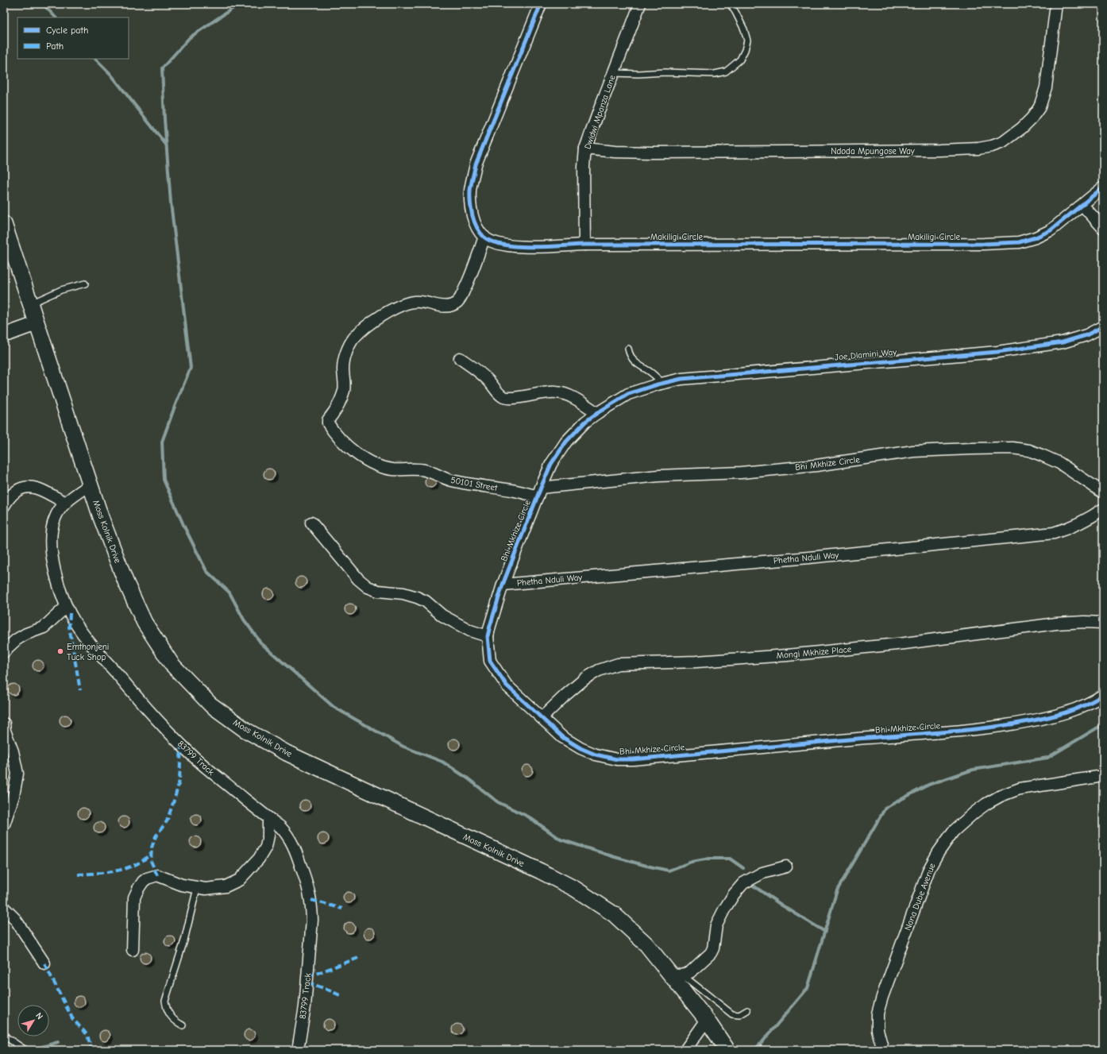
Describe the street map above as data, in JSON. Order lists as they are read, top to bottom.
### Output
{
  "streets": {
    "main road": ["Moss Kolnik Drive"],
    "street": [
      "Dwidwi Mpanza Lane",
      "Ndoda Mpungose Way",
      "Makiligi Circle",
      "Joe Dlamini Way",
      "Bhi Mkhize Circle",
      "50101 Street",
      "Phetha Nduli Way",
      "Mongi Mkhize Place",
      "83799 Track",
      "Nana Dube Avenue"
    ]
  },
  "crossings": [
    ["Dwidwi Mpanza Lane", "Ndoda Mpungose Way"],
    ["Dwidwi Mpanza Lane", "Makiligi Circle"],
    ["Makiligi Circle", "50101 Street"],
    ["Joe Dlamini Way", "Bhi Mkhize Circle"],
    ["Bhi Mkhize Circle", "50101 Street"],
    ["Bhi Mkhize Circle", "Phetha Nduli Way"],
    ["Bhi Mkhize Circle", "Mongi Mkhize Place"],
    ["Moss Kolnik Drive", "83799 Track"]
  ],
  "places": ["Emthonjeni Tuck Shop"],
  "legend": ["Cycle path", "Path"],
  "north": "top right"
}
